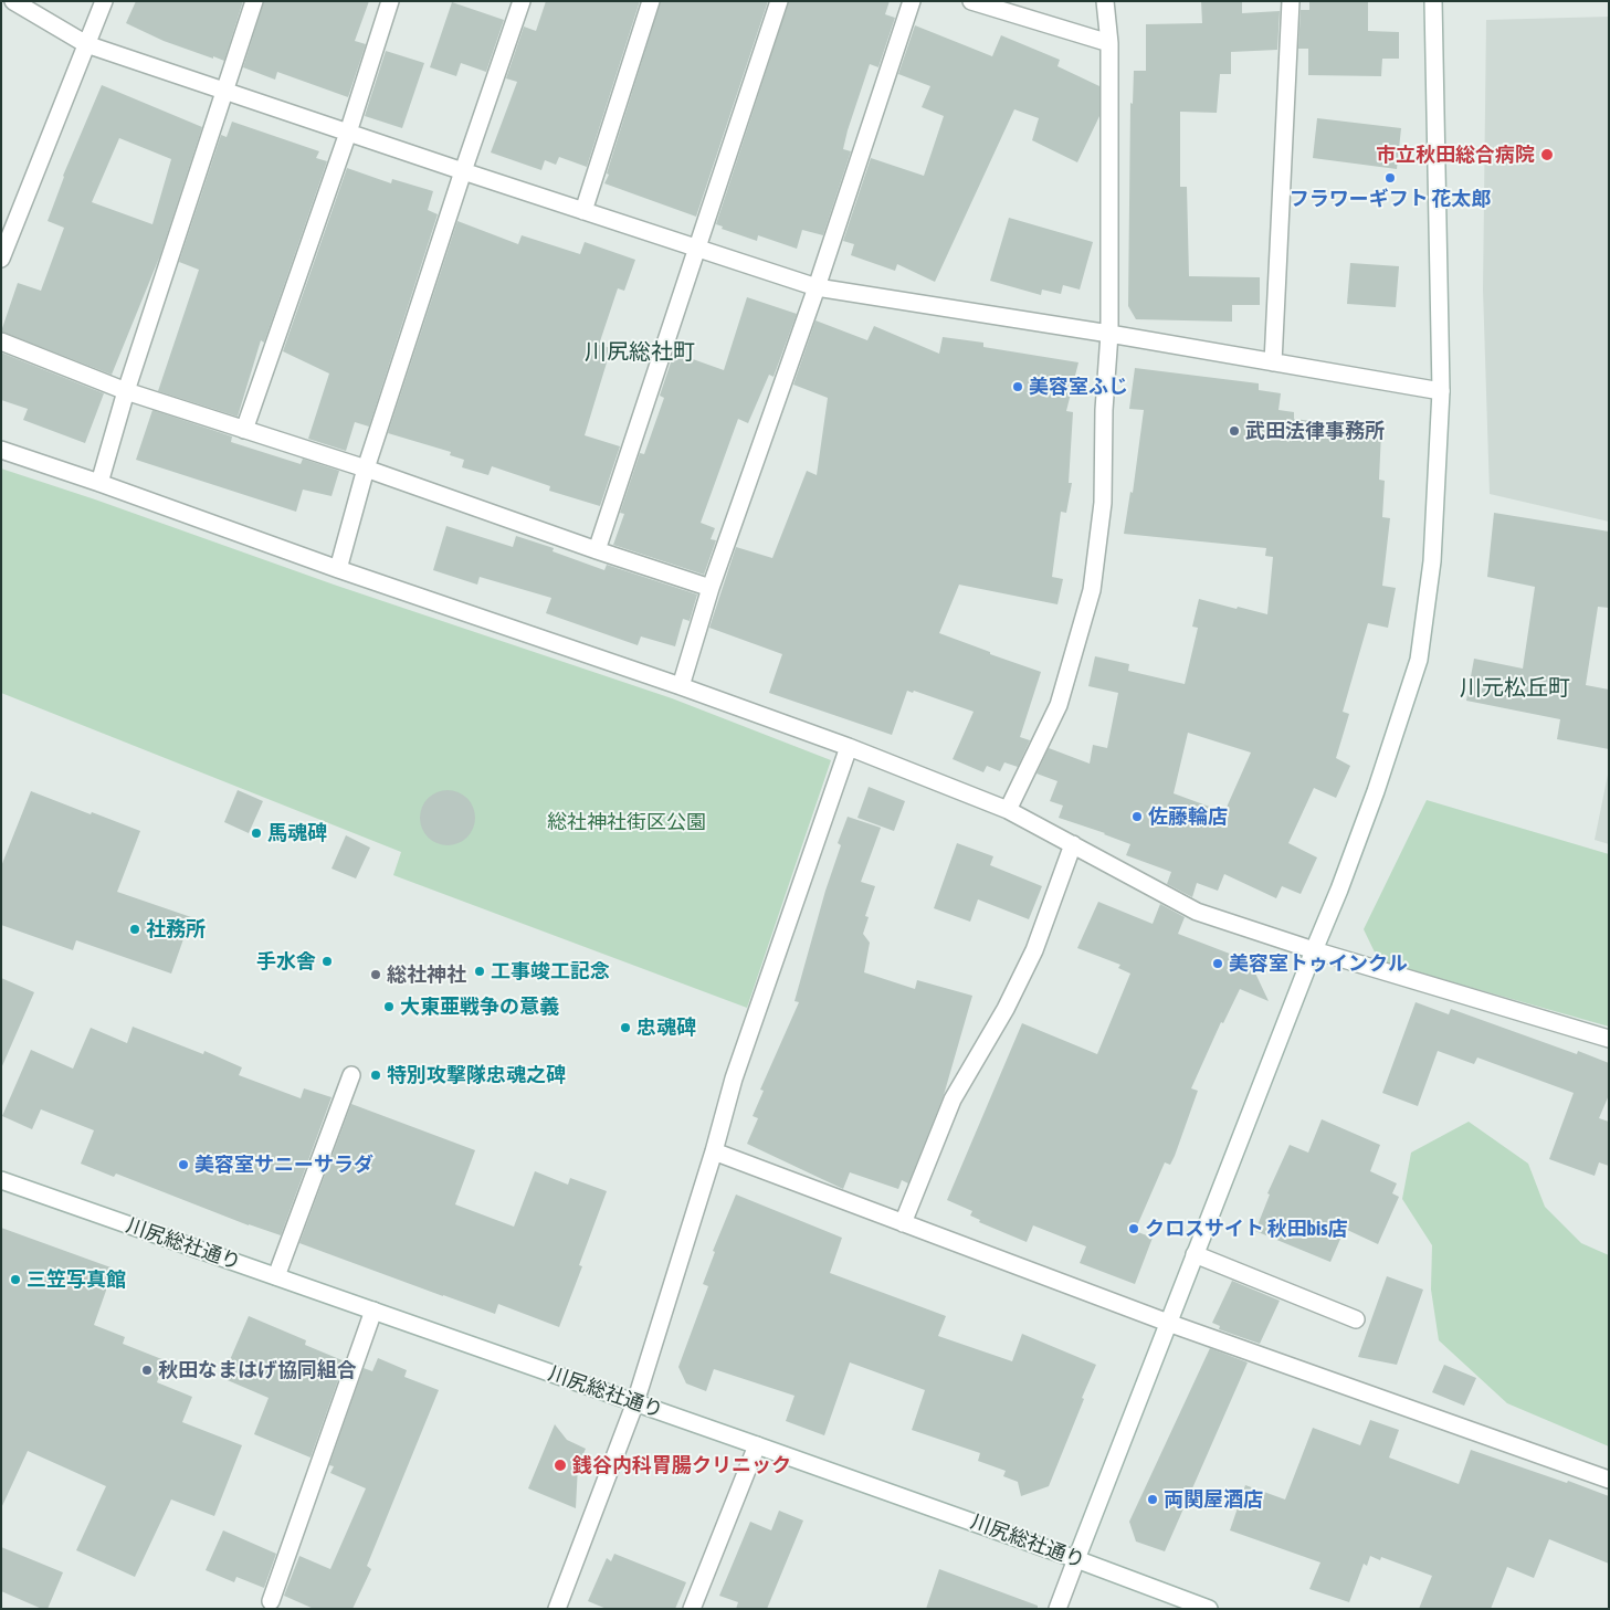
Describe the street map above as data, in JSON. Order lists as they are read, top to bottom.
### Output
{
  "streets": {
    "street": ["川尻総社通り"]
  },
  "districts": ["川尻総社町", "川元松丘町"],
  "parks": ["総社神社街区公園"],
  "places": [
    "市立秋田総合病院",
    "フラワーギフト 花太郎",
    "美容室ふじ",
    "武田法律事務所",
    "佐藤輪店",
    "馬魂碑",
    "社務所",
    "手水舎",
    "美容室トゥインクル",
    "工事竣工記念",
    "総社神社",
    "大東亜戦争の意義",
    "忠魂碑",
    "特別攻撃隊忠魂之碑",
    "美容室サニーサラダ",
    "クロスサイト 秋田bis店",
    "三笠写真館",
    "秋田なまはげ協同組合",
    "銭谷内科胃腸クリニック",
    "両関屋酒店"
  ]
}
